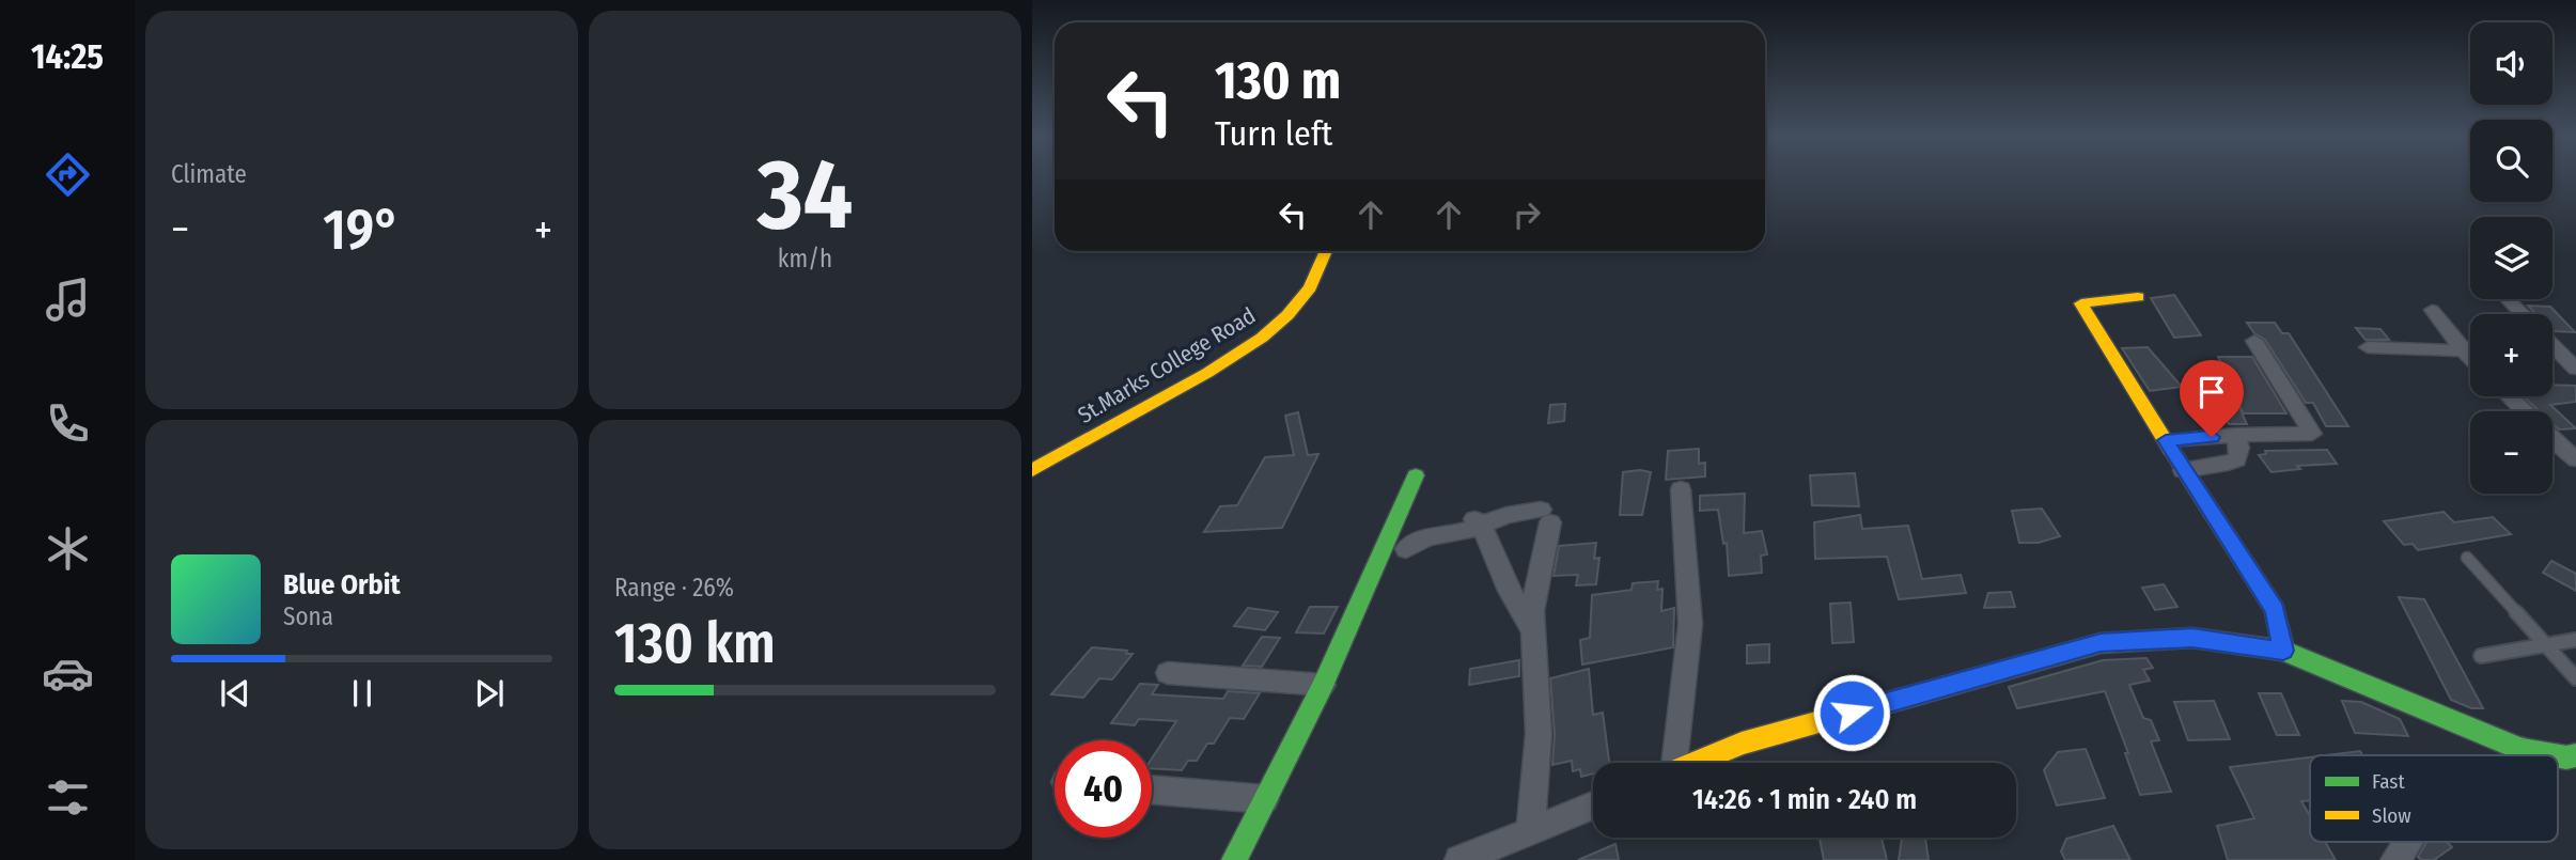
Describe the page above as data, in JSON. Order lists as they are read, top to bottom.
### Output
{
  "streets": {
    "street": ["St.Marks College Road"]
  },
  "legend": ["Fast", "Slow"],
  "page": {
    "tabs": "14:25",
    "tile": [
      "Climate",
      ["34", "km/h"],
      ["Range · 26%", "130 km"]
    ],
    "map_buttons": ["+", "−"],
    "turn": ["130 m", "Turn left"],
    "heat": ["−", "19°", "+"],
    "song": ["Blue Orbit", "Sona"],
    "limit": "40",
    "trip": "14:26 · 1 min · 240 m"
  }
}
